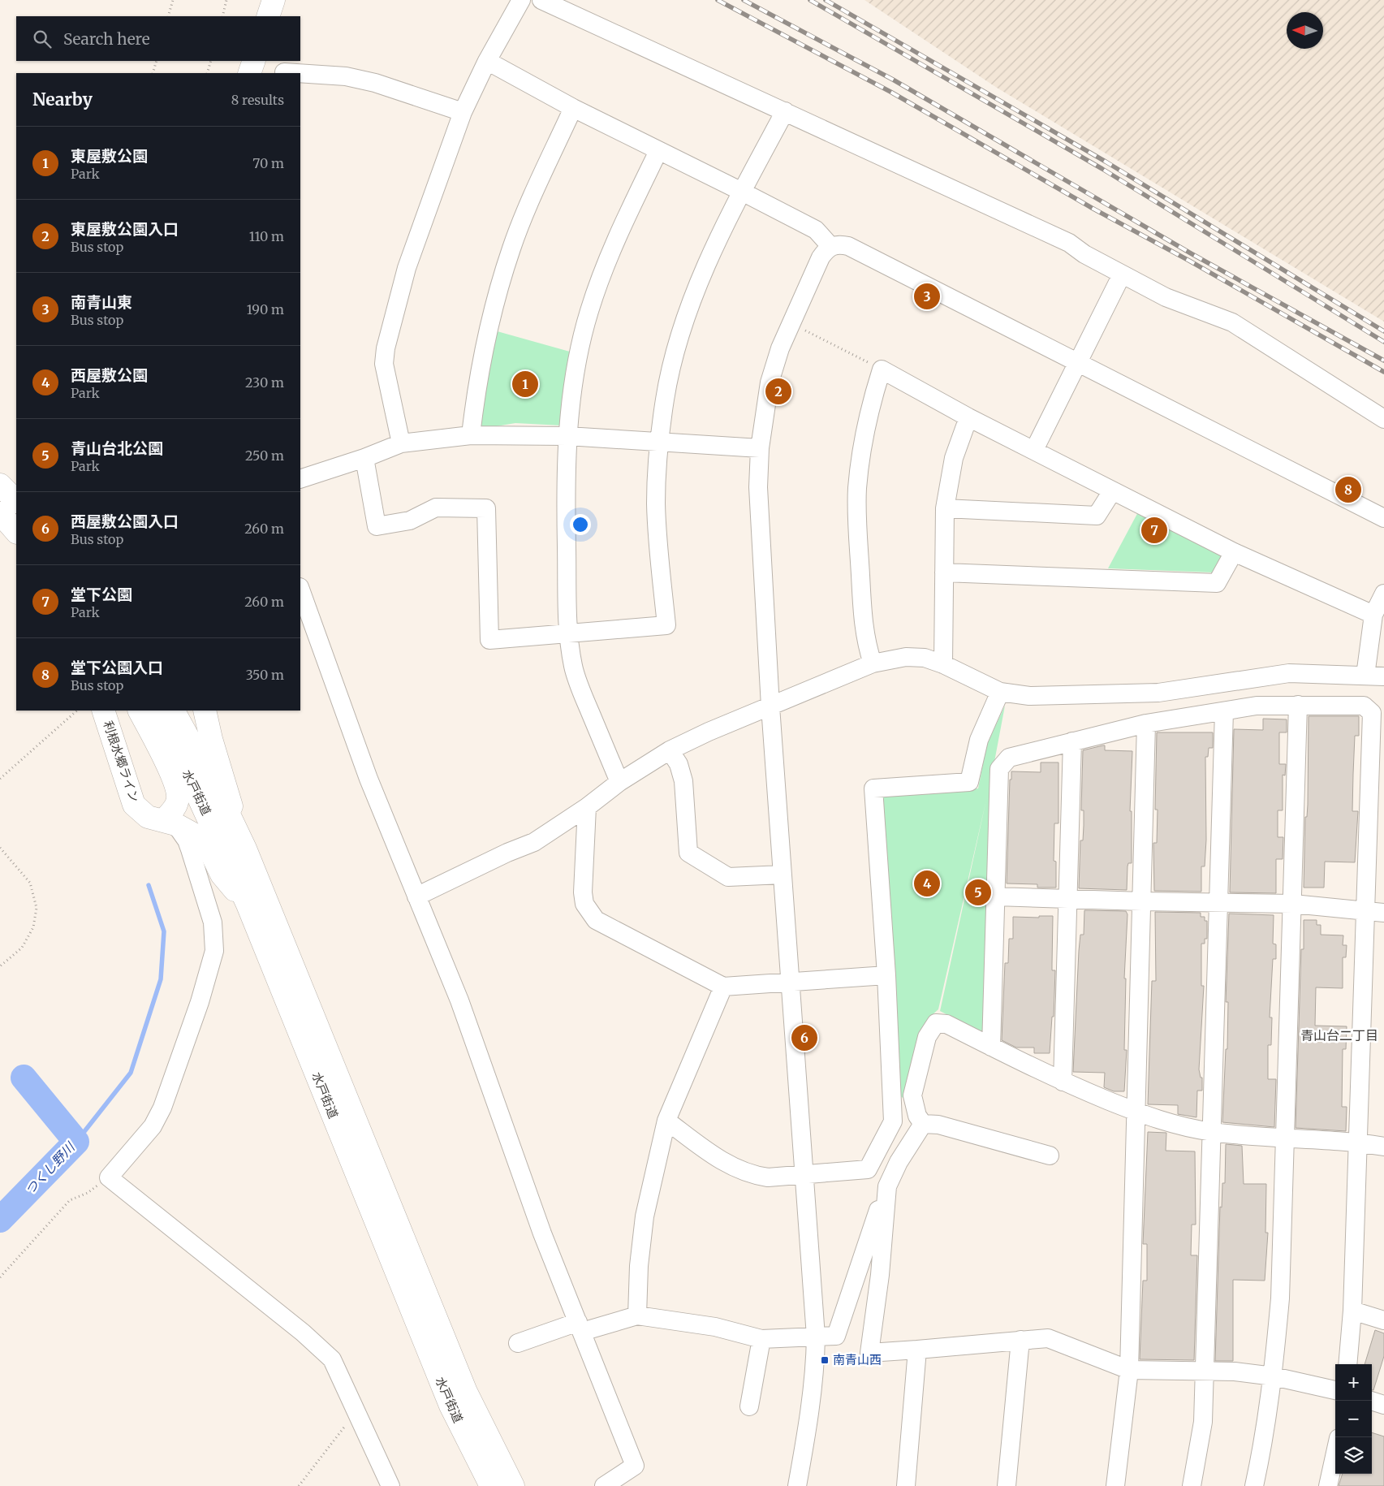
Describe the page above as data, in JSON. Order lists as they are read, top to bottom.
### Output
{
  "streets": {
    "main road": ["利根水郷ライン", "水戸街道"]
  },
  "crossings": [
    ["利根水郷ライン", "水戸街道"]
  ],
  "districts": ["青山台二丁目"],
  "water": ["つくし野川"],
  "places": {
    "transit": ["南青山西"]
  },
  "north": "left",
  "page": {
    "search": "Search here",
    "heading": ["Nearby", "8 results"],
    "list": [
      {
        "mark": "1",
        "name": "東屋敷公園",
        "note": "Park",
        "value": "70 m"
      },
      {
        "mark": "2",
        "name": "東屋敷公園入口",
        "note": "Bus stop",
        "value": "110 m"
      },
      {
        "mark": "3",
        "name": "南青山東",
        "note": "Bus stop",
        "value": "190 m"
      },
      {
        "mark": "4",
        "name": "西屋敷公園",
        "note": "Park",
        "value": "230 m"
      },
      {
        "mark": "5",
        "name": "青山台北公園",
        "note": "Park",
        "value": "250 m"
      },
      {
        "mark": "6",
        "name": "西屋敷公園入口",
        "note": "Bus stop",
        "value": "260 m"
      },
      {
        "mark": "7",
        "name": "堂下公園",
        "note": "Park",
        "value": "260 m"
      },
      {
        "mark": "8",
        "name": "堂下公園入口",
        "note": "Bus stop",
        "value": "350 m"
      }
    ],
    "pins": [
      "3",
      "1",
      "2",
      "8",
      "7",
      "4",
      "5",
      "6"
    ],
    "map_buttons": ["+", "−"]
  }
}
